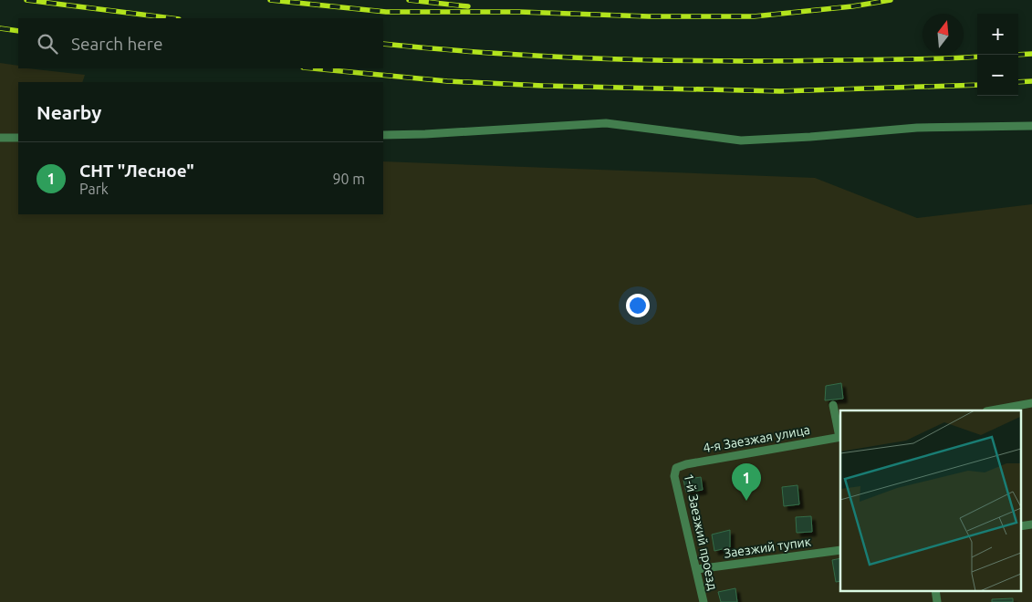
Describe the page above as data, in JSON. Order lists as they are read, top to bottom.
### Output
{
  "streets": {
    "lane": ["4-я Заезжая улица", "1-й Заезжий проезд", "Заезжий тупик"]
  },
  "crossings": [
    ["4-я Заезжая улица", "1-й Заезжий проезд"],
    ["1-й Заезжий проезд", "Заезжий тупик"]
  ],
  "north": "top",
  "page": {
    "map_buttons": ["+", "−"],
    "search": "Search here",
    "heading": "Nearby",
    "list": [
      {
        "mark": "1",
        "name": "СНТ \"Лесное\"",
        "note": "Park",
        "value": "90 m"
      }
    ],
    "pins": "1"
  }
}
